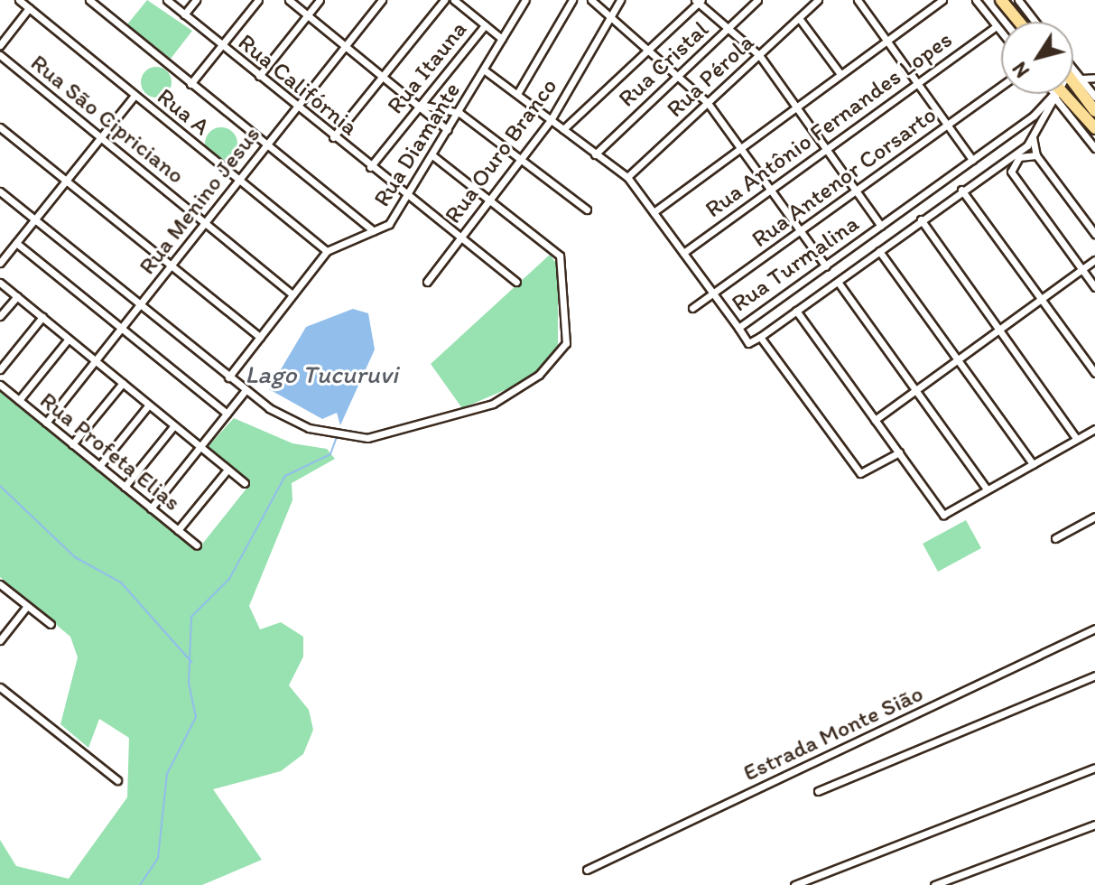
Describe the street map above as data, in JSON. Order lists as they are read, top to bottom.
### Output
{
  "streets": {
    "street": [
      "Rua Cristal",
      "Rua Itauna",
      "Rua Pérola",
      "Rua Califórnia",
      "Rua A",
      "Rua São Cipriciano",
      "Rua Antônio Fernandes Lopes",
      "Rua Diamante",
      "Rua Ouro Branco",
      "Rua Antenor Corsarto",
      "Rua Menino Jesus",
      "Rua Turmalina",
      "Rua Profeta Elias",
      "Estrada Monte Sião"
    ]
  },
  "crossings": [
    ["Rua Cristal", "Rua Turmalina"],
    ["Rua Itauna", "Rua Califórnia"],
    ["Rua Pérola", "Rua Turmalina"],
    ["Rua Califórnia", "Rua Diamante"],
    ["Rua Califórnia", "Rua Ouro Branco"],
    ["Rua Califórnia", "Rua Menino Jesus"],
    ["Rua A", "Rua Diamante"],
    ["Rua A", "Rua Menino Jesus"],
    ["Rua São Cipriciano", "Rua Diamante"],
    ["Rua São Cipriciano", "Rua Menino Jesus"],
    ["Rua Antônio Fernandes Lopes", "Rua Turmalina"],
    ["Rua Diamante", "Rua Turmalina"],
    ["Rua Ouro Branco", "Rua Turmalina"],
    ["Rua Antenor Corsarto", "Rua Turmalina"],
    ["Rua Menino Jesus", "Rua Profeta Elias"]
  ],
  "water": ["Lago Tucuruvi"],
  "north": "bottom left"
}
